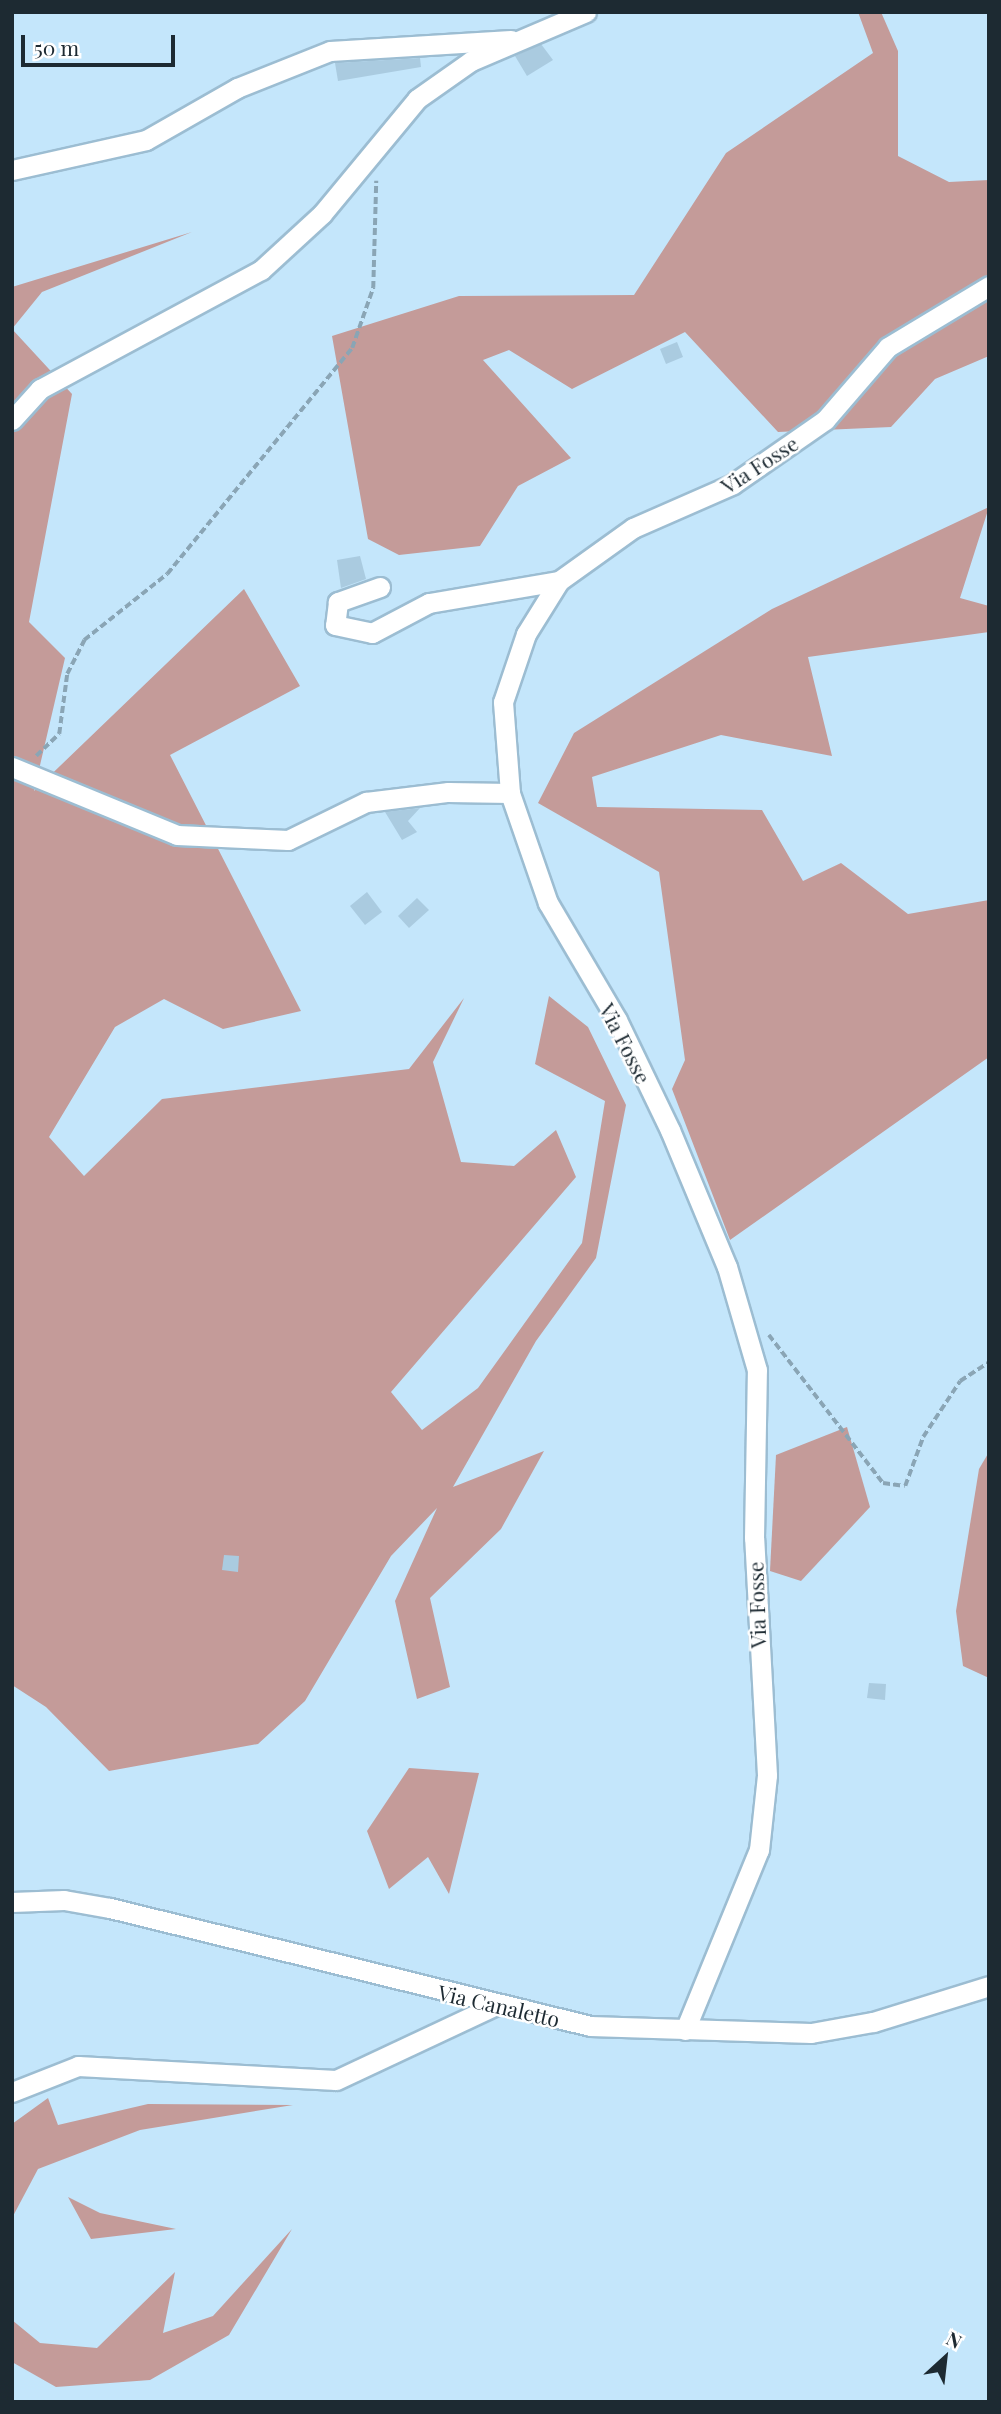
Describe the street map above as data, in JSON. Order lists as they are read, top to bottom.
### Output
{
  "streets": {
    "street": ["Via Fosse", "Via Canaletto"]
  },
  "crossings": [
    ["Via Fosse", "Via Canaletto"]
  ],
  "scale_bar": "50 m",
  "north": "top right"
}
